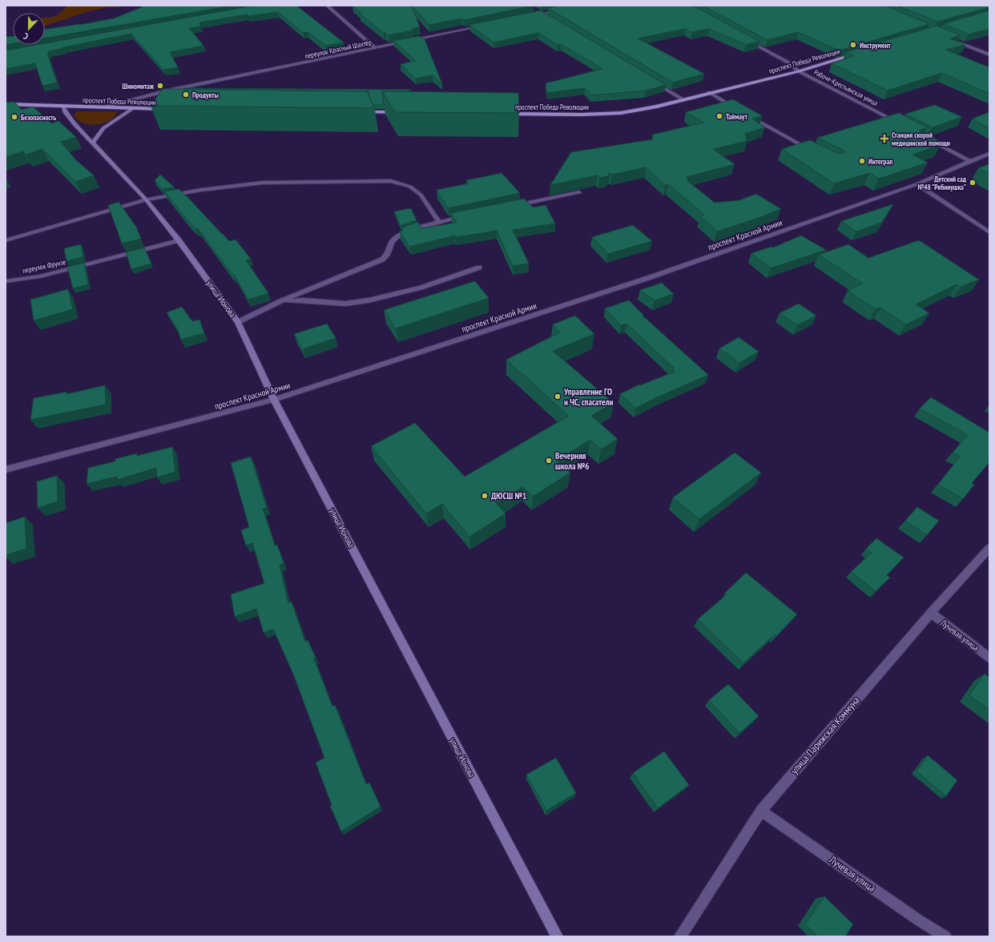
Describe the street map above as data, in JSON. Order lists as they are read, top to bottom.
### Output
{
  "streets": {
    "main road": ["проспект Победа Революции", "улица Ионова"],
    "street": [
      "переулок Красный Шахтёр",
      "Рабоче-Крестьянская улица",
      "проспект Красной Армии",
      "переулок Фрунзе",
      "Лучевая улица",
      "улица Парижская Коммуна"
    ]
  },
  "crossings": [
    ["переулок Красный Шахтёр", "проспект Победа Революции"],
    ["проспект Победа Революции", "Рабоче-Крестьянская улица"],
    ["проспект Победа Революции", "улица Ионова"],
    ["проспект Красной Армии", "улица Ионова"],
    ["переулок Фрунзе", "улица Ионова"],
    ["Лучевая улица", "улица Парижская Коммуна"]
  ],
  "places": {
    "other": [
      "Инструмент",
      "Шиномнтаж",
      "Продукты",
      "Таймаут",
      "Безопасность",
      "Интеграл",
      "Детский сад №48 \"Рябинушка\"",
      "Управление ГО и ЧС, спасатели",
      "Вечерняя школа №6",
      "ДЮСШ №1"
    ],
    "health": ["Станция скорой медицинской помощи"]
  },
  "north": "bottom"
}
